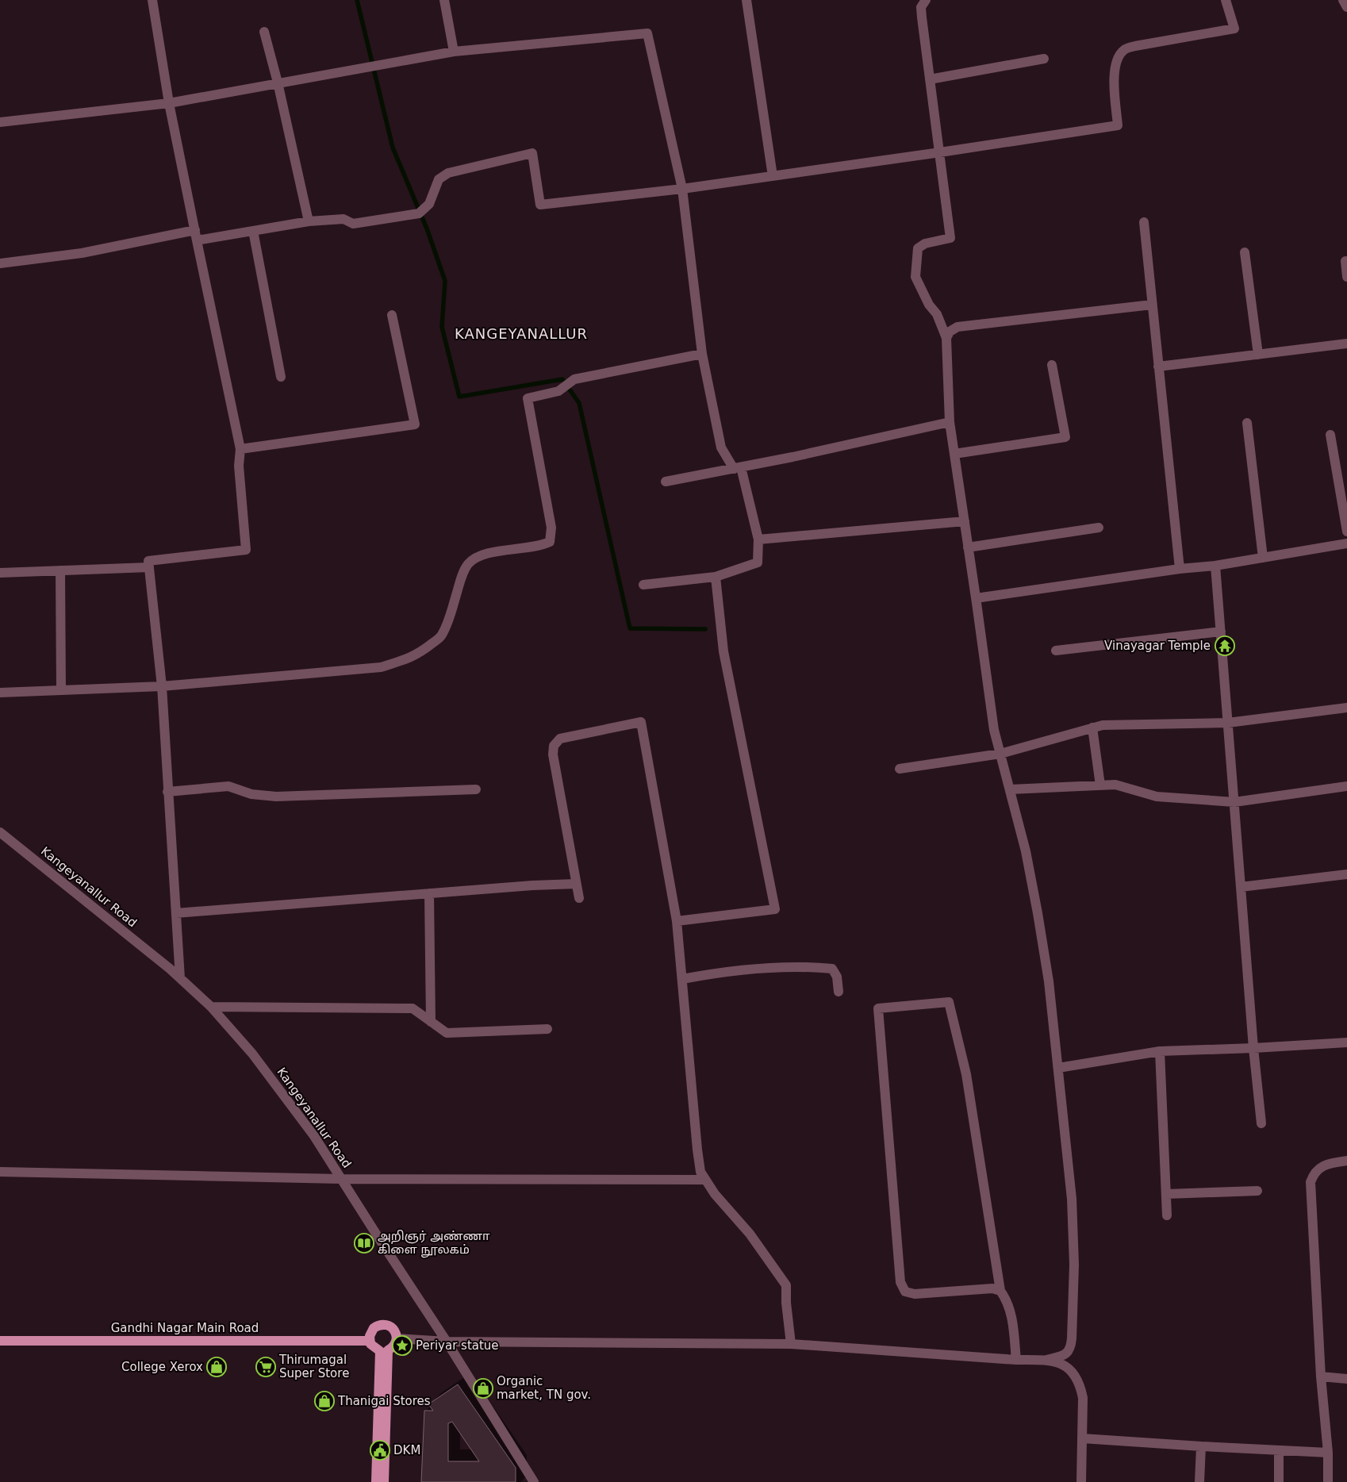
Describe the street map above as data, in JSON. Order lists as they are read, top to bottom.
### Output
{
  "streets": {
    "main road": ["Gandhi Nagar Main Road"],
    "street": ["Kangeyanallur Road"]
  },
  "districts": ["KANGEYANALLUR"],
  "places": {
    "temple": ["Vinayagar Temple"],
    "library": ["அறிஞர் அண்ணா கிளை நூலகம்"],
    "place": ["Periyar statue"],
    "shop": ["College Xerox", "Organic market, TN gov.", "Thanigai Stores"],
    "supermarket": ["Thirumagal Super Store"],
    "public building": ["DKM"]
  }
}
